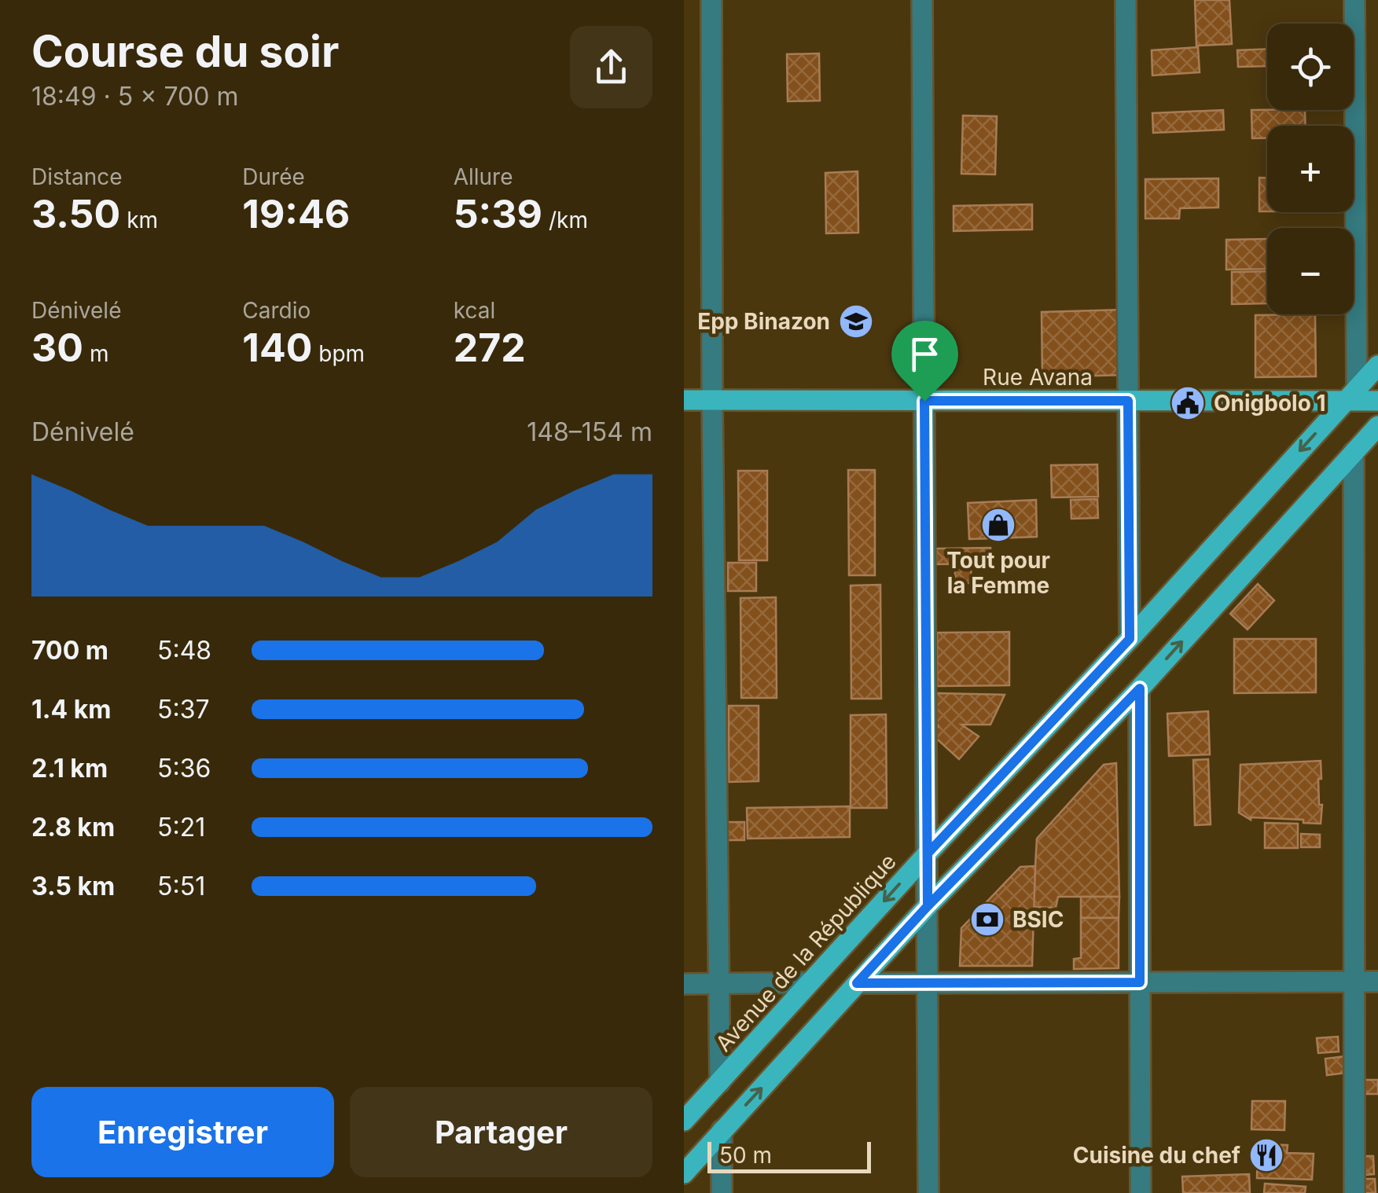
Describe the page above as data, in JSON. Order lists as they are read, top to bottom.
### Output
{
  "streets": {
    "main road": ["Rue Avana", "Avenue de la République"]
  },
  "crossings": [
    ["Rue Avana", "Avenue de la République"]
  ],
  "places": {
    "school or university": ["Epp Binazon"],
    "public building": ["Onigbolo 1"],
    "shop": ["Tout pour la Femme"],
    "bank": ["BSIC"],
    "restaurant": ["Cuisine du chef"]
  },
  "scale_bar": "50 m",
  "page": {
    "heading": ["Course du soir", "18:49 · 5 × 700 m"],
    "map_buttons": ["+", "−"],
    "stats": [
      ["Distance", "3.50 km"],
      ["Durée", "19:46"],
      ["Allure", "5:39 /km"],
      ["Dénivelé", "30 m"],
      ["Cardio", "140 bpm"],
      ["kcal", "272"]
    ],
    "chart": ["Dénivelé", "148–154 m"],
    "list": [
      {
        "name": "700 m",
        "note": "5:48"
      },
      {
        "name": "1.4 km",
        "note": "5:37"
      },
      {
        "name": "2.1 km",
        "note": "5:36"
      },
      {
        "name": "2.8 km",
        "note": "5:21"
      },
      {
        "name": "3.5 km",
        "note": "5:51"
      }
    ],
    "buttons": ["Enregistrer", "Partager"],
    "scale": "50 m"
  }
}
